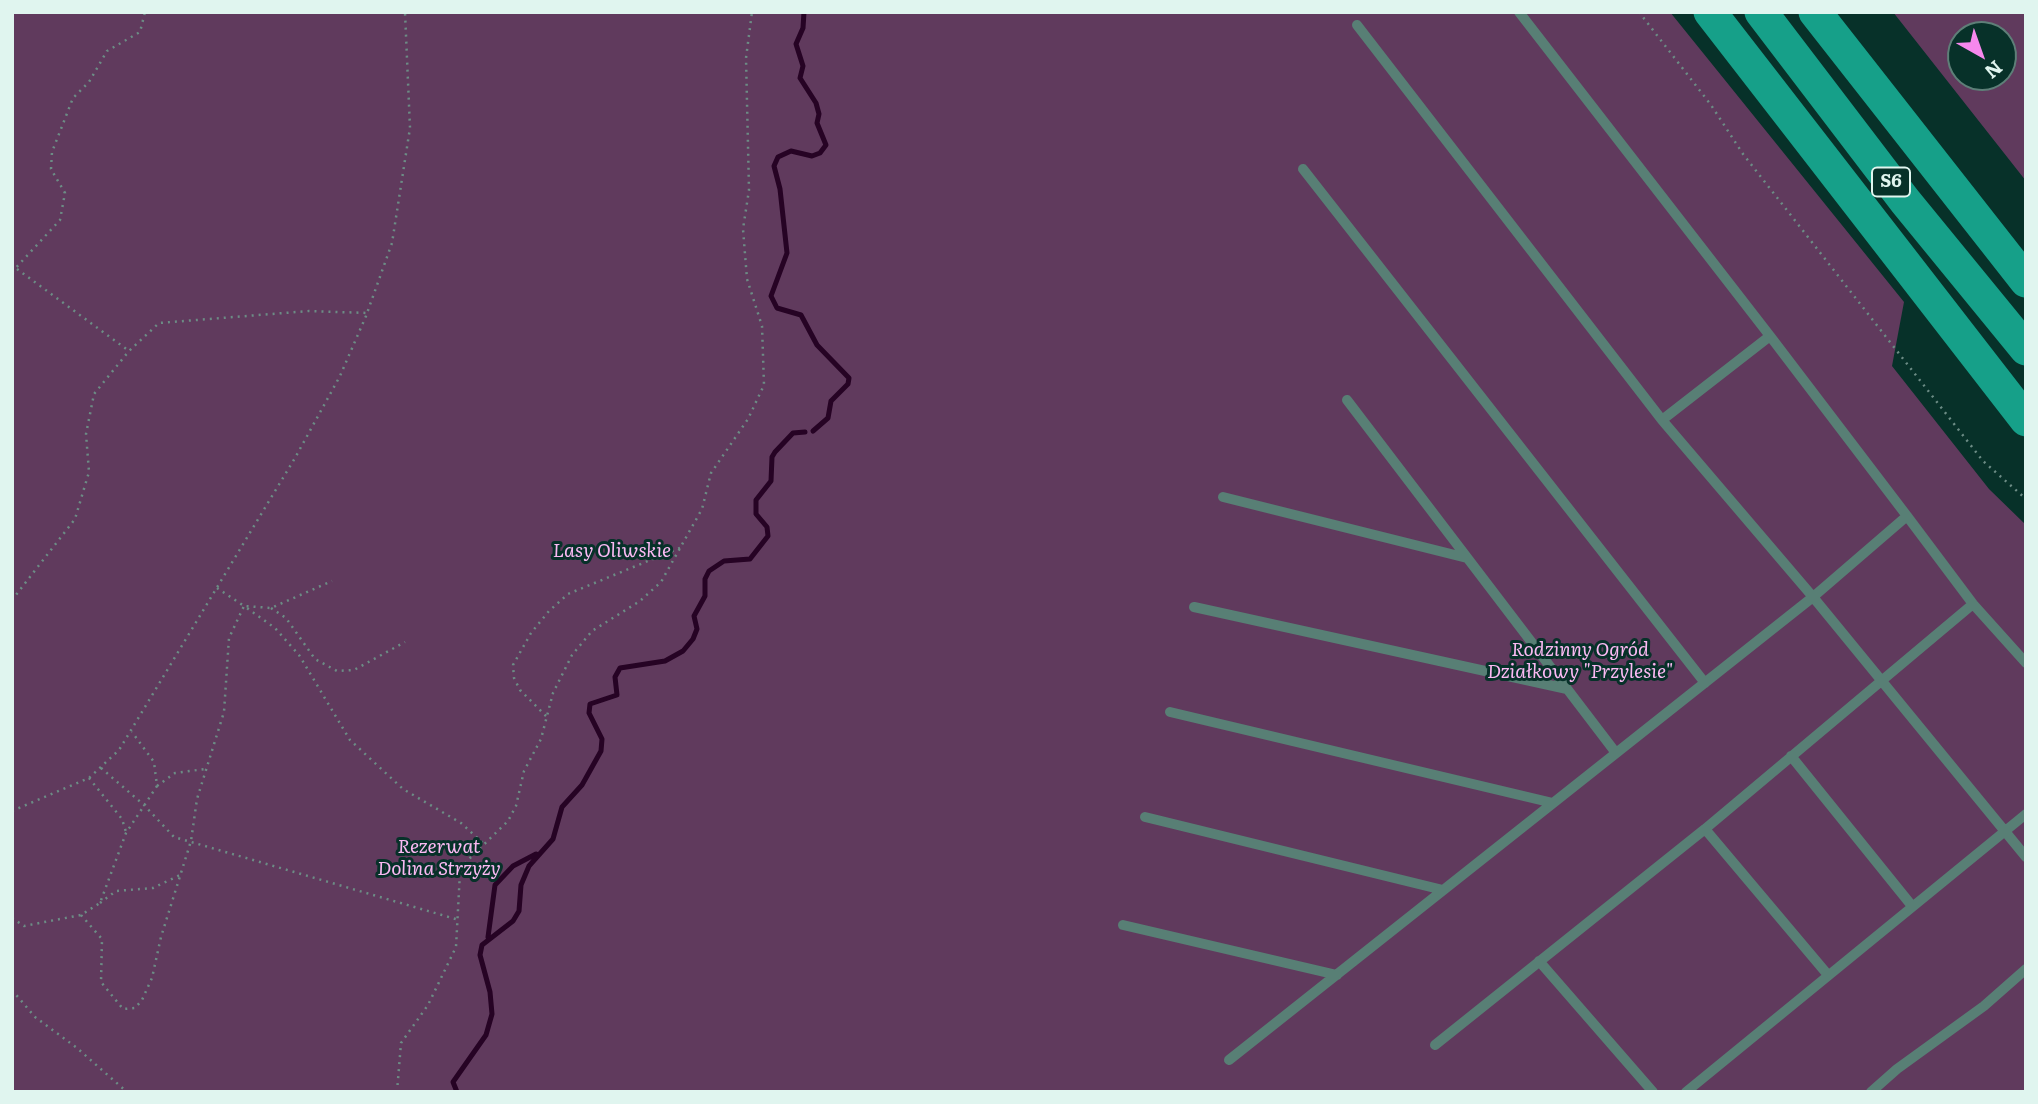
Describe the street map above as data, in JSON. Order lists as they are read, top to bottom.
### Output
{
  "streets": {
    "highway": ["S6"]
  },
  "parks": ["Lasy Oliwskie", "Rodzinny Ogród Działkowy \"Przylesie\"", "Rezerwat Dolina Strzyży"],
  "north": "bottom right"
}
